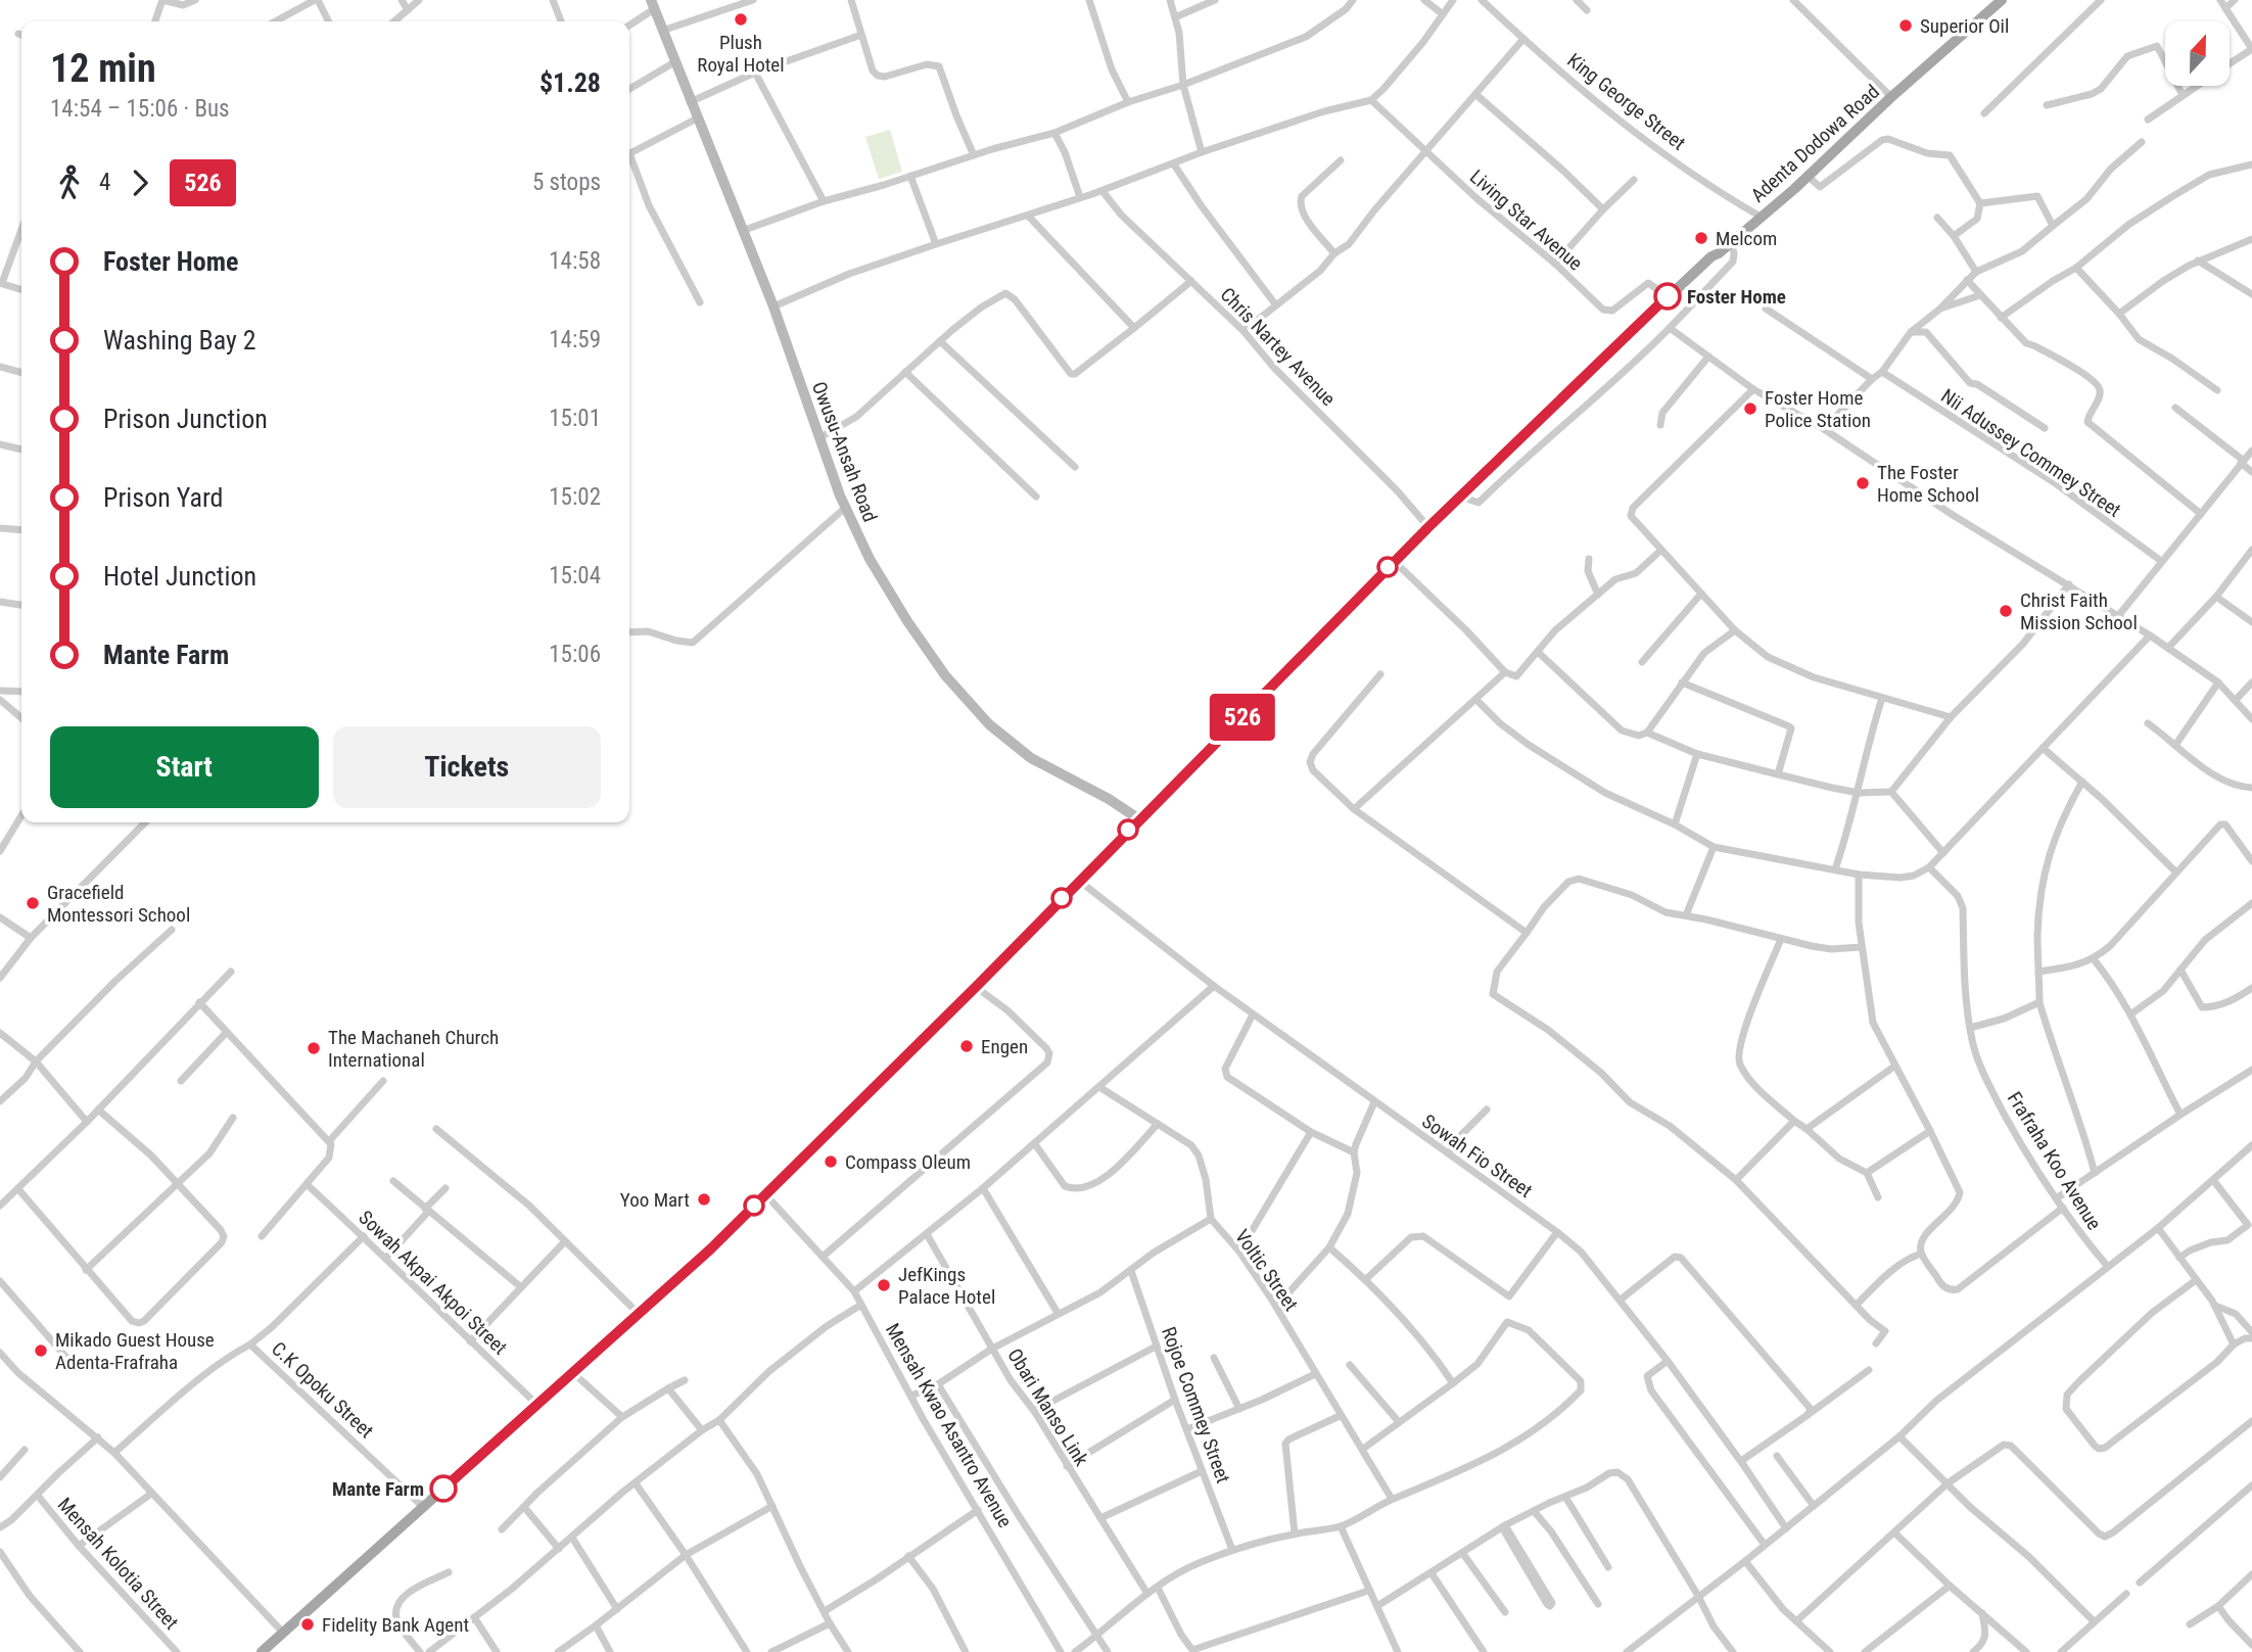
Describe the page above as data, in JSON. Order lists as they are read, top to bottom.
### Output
{
  "streets": {
    "main road": ["Adenta Dodowa Road"],
    "street": [
      "King George Street",
      "Living Star Avenue",
      "Chris Nartey Avenue",
      "Owusu-Ansah Road",
      "Nii Adussey Commey Street",
      "Sowah Fio Street",
      "Frafraha Koo Avenue",
      "Voltic Street",
      "Sowah Akpai Akpoi Street",
      "C.K Opoku Street",
      "Rojoe Commey Street",
      "Obari Manso Link",
      "Mensah Kwao Asantro Avenue",
      "Mensah Kolotia Street"
    ]
  },
  "crossings": [
    ["King George Street", "Adenta Dodowa Road"],
    ["Adenta Dodowa Road", "Living Star Avenue"],
    ["Adenta Dodowa Road", "Chris Nartey Avenue"],
    ["Adenta Dodowa Road", "Owusu-Ansah Road"],
    ["Adenta Dodowa Road", "Sowah Fio Street"],
    ["Adenta Dodowa Road", "Sowah Akpai Akpoi Street"],
    ["Adenta Dodowa Road", "C.K Opoku Street"],
    ["Adenta Dodowa Road", "Mensah Kwao Asantro Avenue"],
    ["Sowah Akpai Akpoi Street", "C.K Opoku Street"]
  ],
  "places": [
    "Plush Royal Hotel",
    "Superior Oil",
    "Melcom",
    "Foster Home",
    "Foster Home Police Station",
    "The Foster Home School",
    "Christ Faith Mission School",
    "Gracefield Montessori School",
    "Engen",
    "The Machaneh Church International",
    "Compass Oleum",
    "Yoo Mart",
    "JefKings Palace Hotel",
    "Mikado Guest House Adenta-Frafraha",
    "Mante Farm",
    "Fidelity Bank Agent"
  ],
  "lines": ["bus line 526"],
  "north": "top",
  "page": {
    "on_map": "526",
    "heading": ["12 min", "14:54 – 15:06 · Bus", "$1.28"],
    "legs": ["4", "526", "5 stops"],
    "list": [
      {
        "name": "Foster Home",
        "value": "14:58"
      },
      {
        "name": "Washing Bay 2",
        "value": "14:59"
      },
      {
        "name": "Prison Junction",
        "value": "15:01"
      },
      {
        "name": "Prison Yard",
        "value": "15:02"
      },
      {
        "name": "Hotel Junction",
        "value": "15:04"
      },
      {
        "name": "Mante Farm",
        "value": "15:06"
      }
    ],
    "buttons": ["Start", "Tickets"]
  }
}
